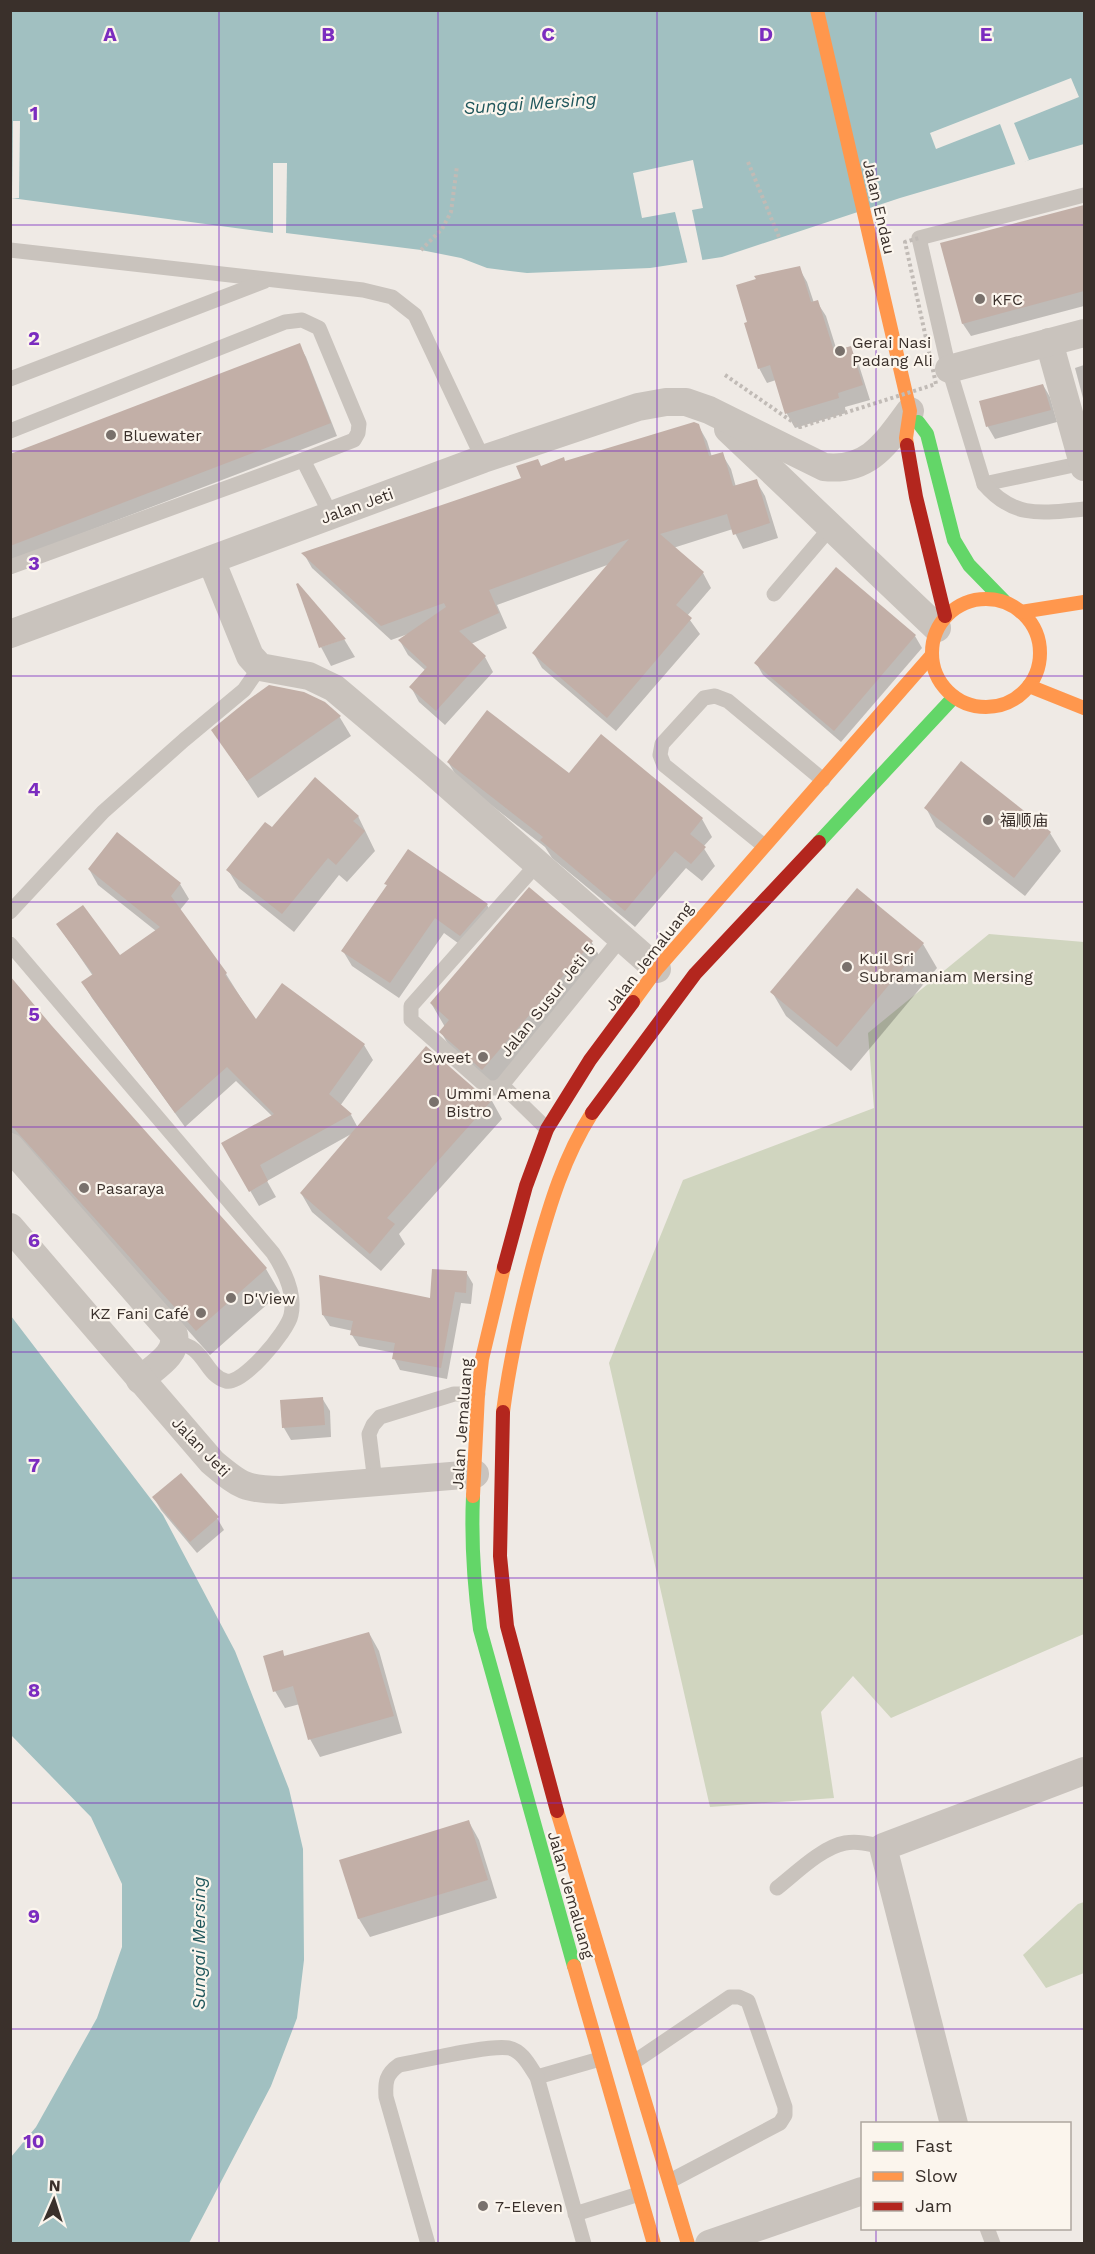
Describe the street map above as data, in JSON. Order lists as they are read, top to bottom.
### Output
{
  "streets": {
    "main road": ["Jalan Endau", "Jalan Jemaluang"],
    "street": ["Jalan Jeti"],
    "lane": ["Jalan Susur Jeti 5"]
  },
  "crossings": [
    ["Jalan Endau", "Jalan Jeti"],
    ["Jalan Endau", "Jalan Jemaluang"],
    ["Jalan Jeti", "Jalan Jemaluang"]
  ],
  "water": ["Sungai Mersing"],
  "places": [
    "KFC",
    "Gerai Nasi Padang Ali",
    "Bluewater",
    "福顺庙",
    "Kuil Sri Subramaniam Mersing",
    "Sweet",
    "Ummi Amena Bistro",
    "Pasaraya",
    "D'View",
    "KZ Fani Café",
    "7-Eleven"
  ],
  "legend": ["Fast", "Slow", "Jam"],
  "north": "top",
  "grid": {
    "columns": [
      "A",
      "B",
      "C",
      "D",
      "E"
    ],
    "rows": [
      "1",
      "2",
      "3",
      "4",
      "5",
      "6",
      "7",
      "8",
      "9",
      "10"
    ]
  }
}
